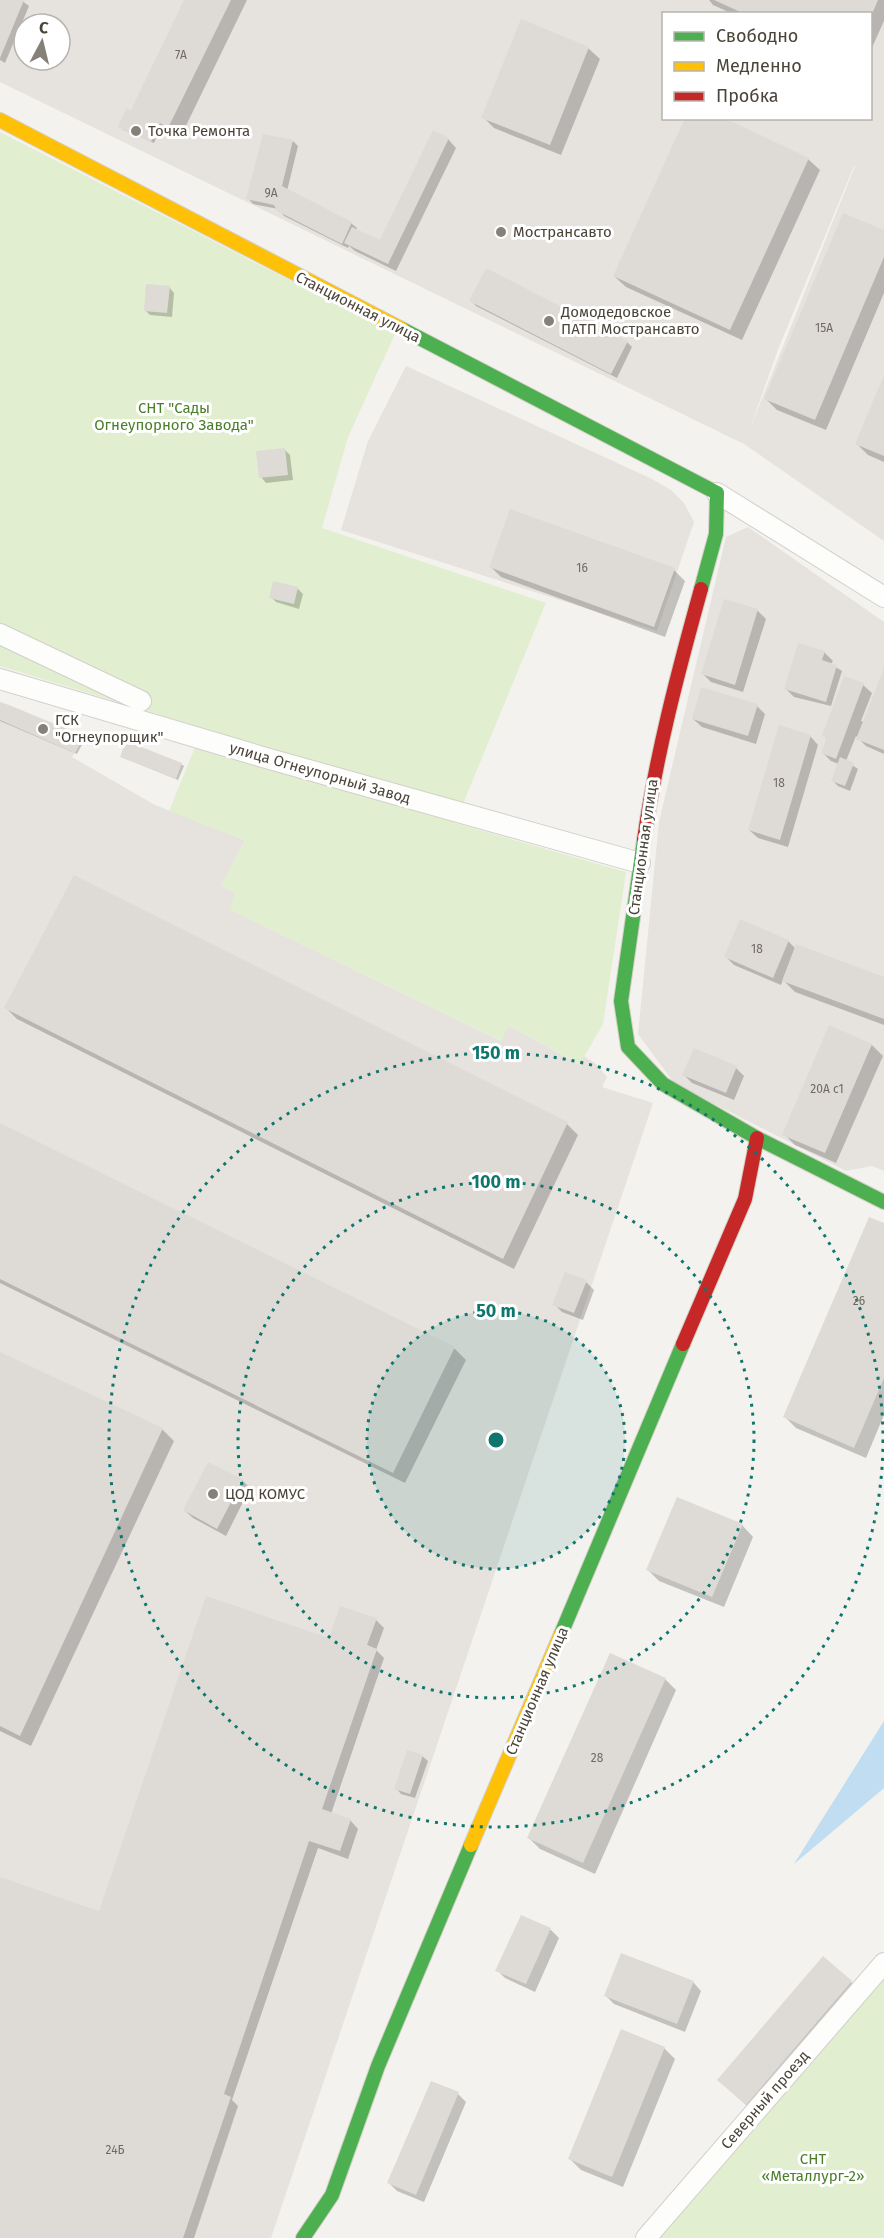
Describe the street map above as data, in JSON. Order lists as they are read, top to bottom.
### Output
{
  "streets": {
    "street": ["Станционная улица", "улица Огнеупорный Завод", "Северный проезд"]
  },
  "crossings": [
    ["Станционная улица", "улица Огнеупорный Завод"]
  ],
  "parks": ["СНТ \"Сады Огнеупорного Завода\"", "СНТ «Металлург-2»"],
  "places": [
    "Точка Ремонта",
    "Мострансавто",
    "Домодедовское ПАТП Мострансавто",
    "ГСК \"Огнеупорщик\"",
    "ЦОД КОМУС"
  ],
  "house_numbers": [
    "7А",
    "9А",
    "15А",
    "16",
    "18",
    "18",
    "20А с1",
    "26",
    "28",
    "24Б"
  ],
  "legend": ["Свободно", "Медленно", "Пробка"],
  "north": "top",
  "rings": ["150 m", "100 m", "50 m"]
}
